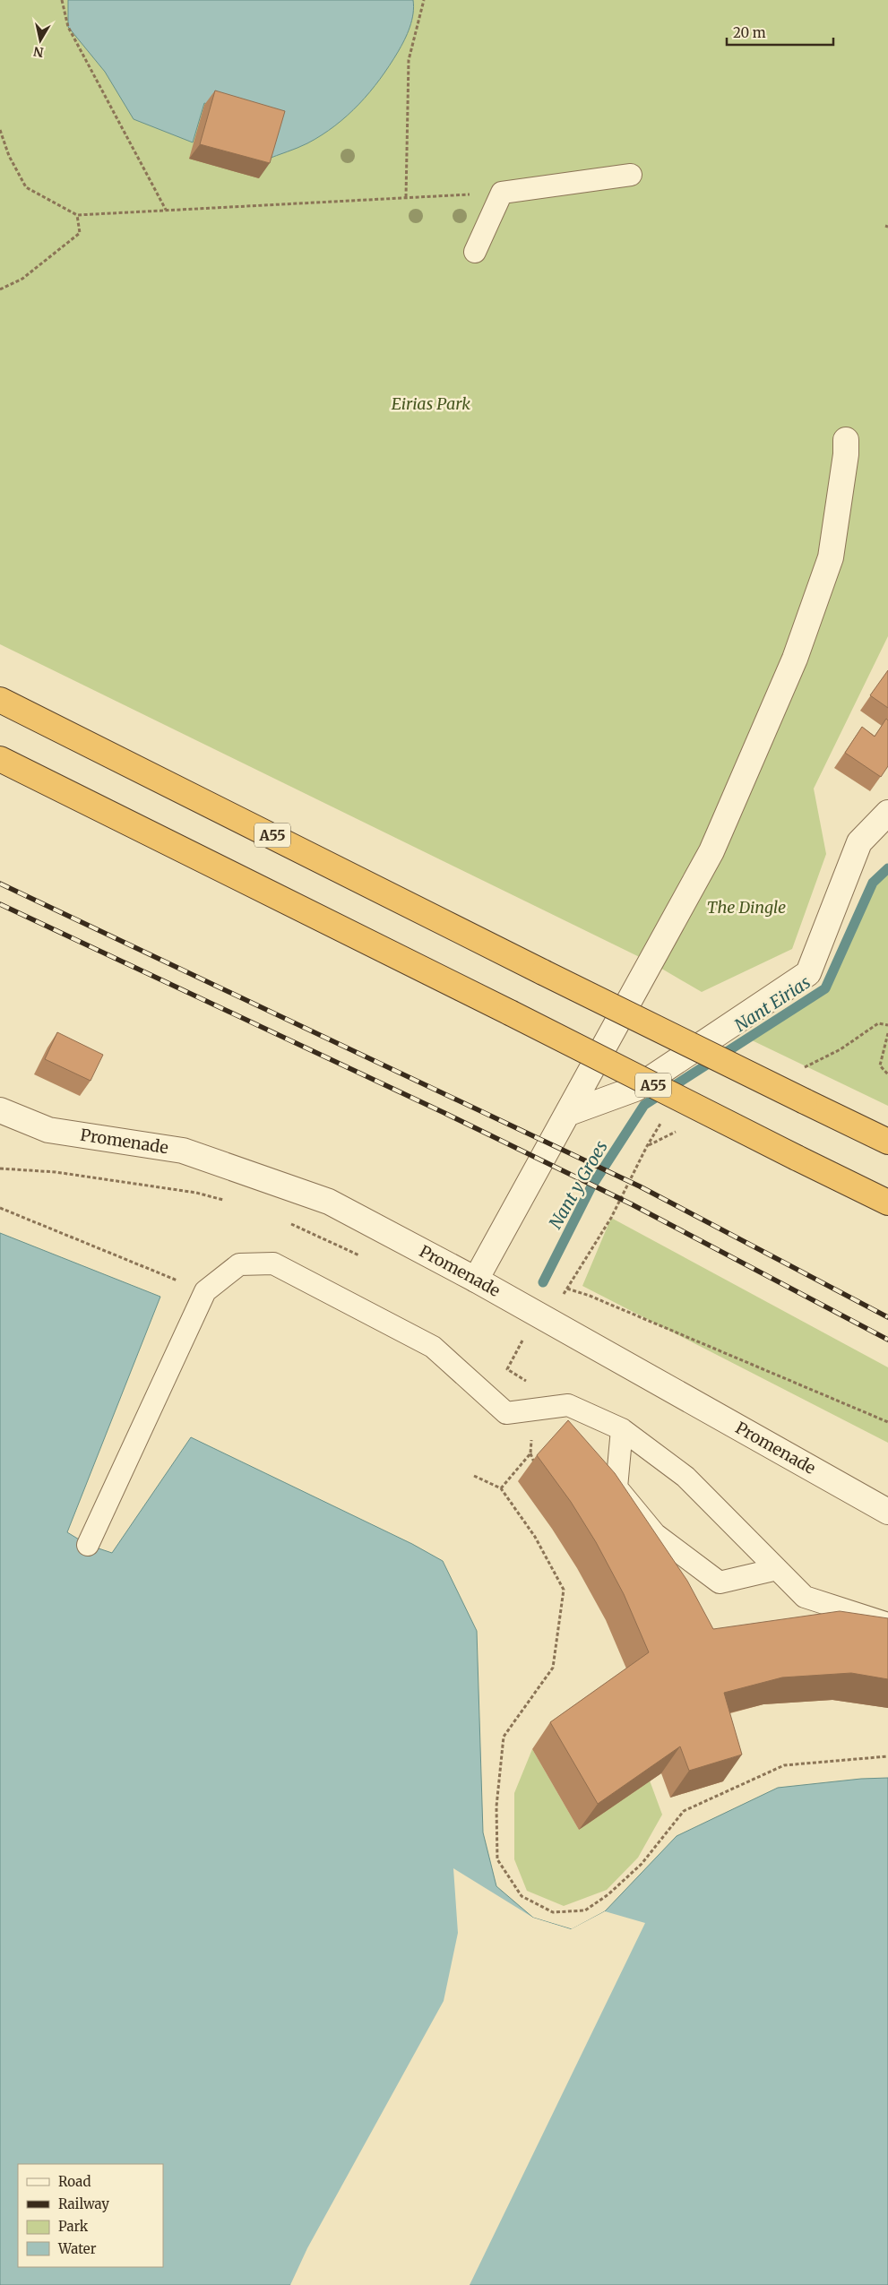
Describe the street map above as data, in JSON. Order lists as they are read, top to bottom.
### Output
{
  "streets": {
    "highway": ["A55"],
    "street": ["Promenade"]
  },
  "water": ["Nant Eirias", "Nant y Groes"],
  "parks": ["Eirias Park", "The Dingle"],
  "legend": [
    "Road",
    "Railway",
    "Park",
    "Water"
  ],
  "scale_bar": "20 m",
  "north": "bottom"
}
